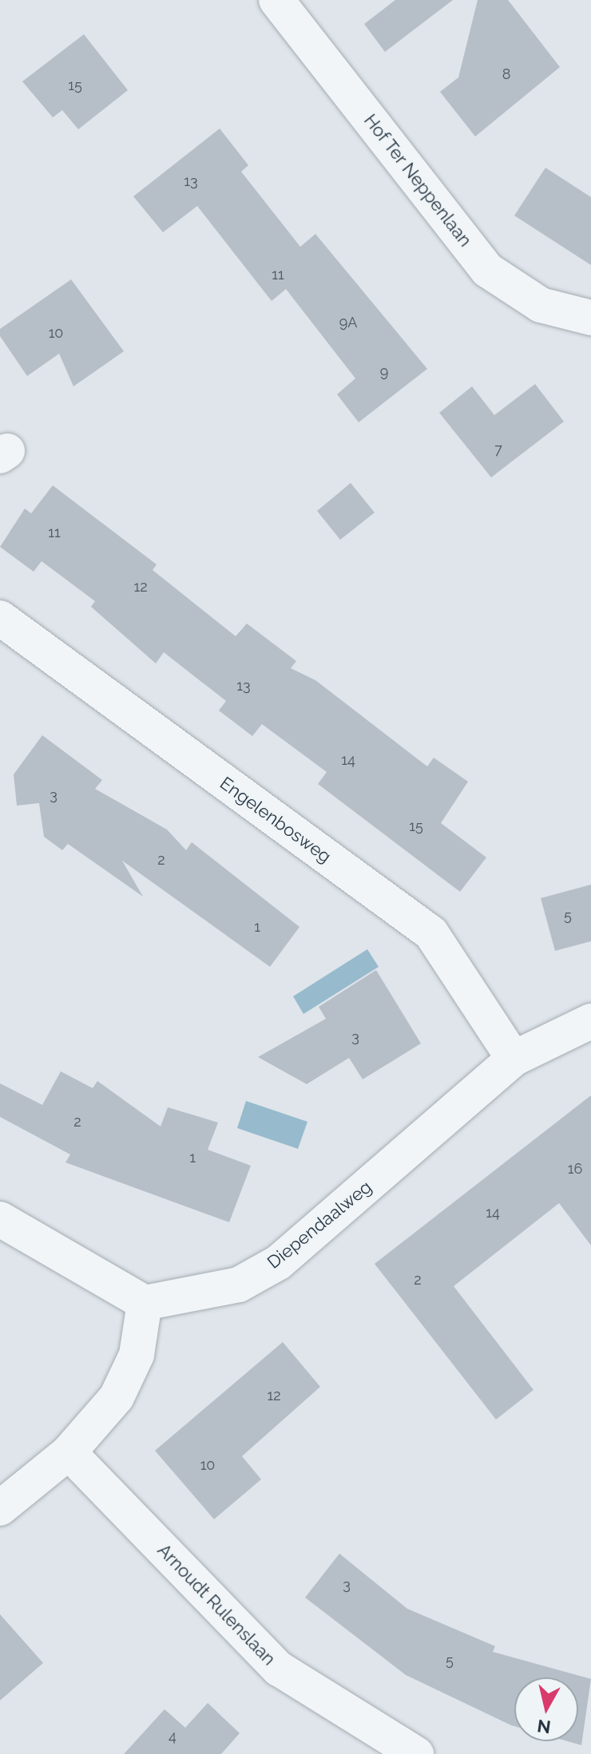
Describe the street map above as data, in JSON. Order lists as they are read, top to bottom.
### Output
{
  "streets": {
    "street": [
      "Hof Ter Neppenlaan",
      "Engelenbosweg",
      "Diependaalweg",
      "Arnoudt Rulenslaan"
    ]
  },
  "crossings": [
    ["Engelenbosweg", "Diependaalweg"]
  ],
  "house_numbers": [
    "8",
    "15",
    "13",
    "11",
    "9A",
    "10",
    "9",
    "7",
    "11",
    "12",
    "13",
    "14",
    "3",
    "15",
    "2",
    "5",
    "1",
    "3",
    "2",
    "1",
    "16",
    "14",
    "2",
    "12",
    "10",
    "3",
    "5",
    "4"
  ],
  "north": "bottom"
}
